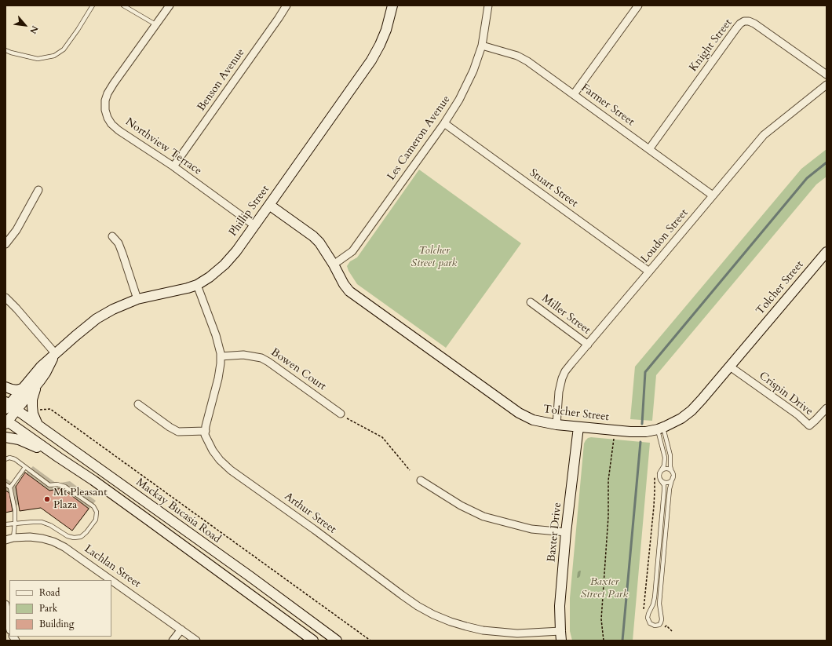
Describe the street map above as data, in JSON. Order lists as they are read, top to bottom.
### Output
{
  "streets": {
    "street": [
      "Knight Street",
      "Benson Avenue",
      "Farmer Street",
      "Les Cameron Avenue",
      "Northview Terrace",
      "Stuart Street",
      "Phillip Street",
      "Loudon Street",
      "Tolcher Street",
      "Miller Street",
      "Bowen Court",
      "Crispin Drive",
      "Mackay Bucasia Road",
      "Arthur Street",
      "Baxter Drive",
      "Lachlan Street"
    ]
  },
  "crossings": [
    ["Knight Street", "Farmer Street"],
    ["Benson Avenue", "Northview Terrace"],
    ["Farmer Street", "Les Cameron Avenue"],
    ["Farmer Street", "Loudon Street"],
    ["Les Cameron Avenue", "Stuart Street"],
    ["Les Cameron Avenue", "Tolcher Street"],
    ["Northview Terrace", "Phillip Street"],
    ["Stuart Street", "Loudon Street"],
    ["Phillip Street", "Tolcher Street"],
    ["Phillip Street", "Mackay Bucasia Road"],
    ["Phillip Street", "Arthur Street"],
    ["Loudon Street", "Tolcher Street"],
    ["Loudon Street", "Miller Street"],
    ["Tolcher Street", "Crispin Drive"],
    ["Tolcher Street", "Baxter Drive"],
    ["Bowen Court", "Arthur Street"],
    ["Arthur Street", "Baxter Drive"]
  ],
  "parks": ["Tolcher Street park", "Baxter Street Park"],
  "places": ["Mt Pleasant Plaza"],
  "legend": ["Road", "Park", "Building"],
  "north": "bottom right"
}
